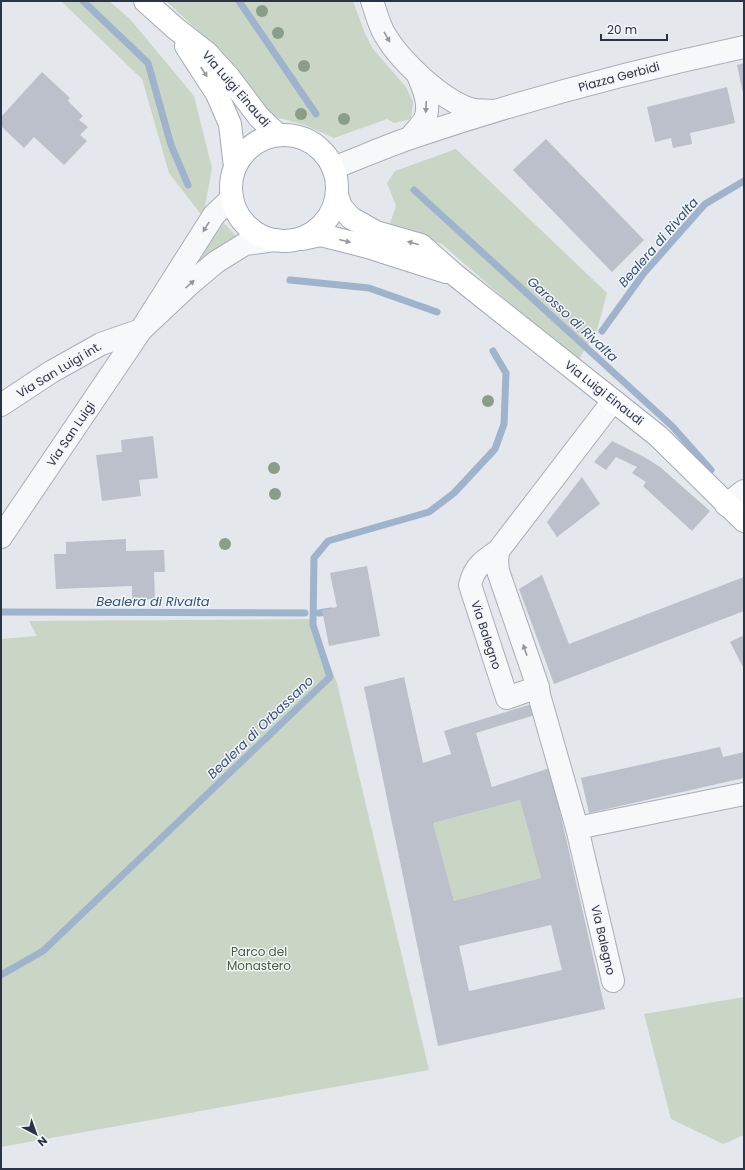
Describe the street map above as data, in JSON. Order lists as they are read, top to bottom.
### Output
{
  "streets": {
    "main road": ["Via Luigi Einaudi"],
    "street": [
      "Piazza Gerbidi",
      "Via San Luigi int.",
      "Via San Luigi",
      "Via Balegno"
    ]
  },
  "crossings": [
    ["Piazza Gerbidi", "Via Luigi Einaudi"],
    ["Piazza Gerbidi", "Via San Luigi"],
    ["Via Luigi Einaudi", "Via San Luigi"],
    ["Via Luigi Einaudi", "Via Balegno"],
    ["Via San Luigi int.", "Via San Luigi"]
  ],
  "water": ["Bealera di Rivalta", "Garosso di Rivalta", "Bealera di Orbassano"],
  "parks": ["Parco del Monastero"],
  "scale_bar": "20 m",
  "north": "bottom right"
}
